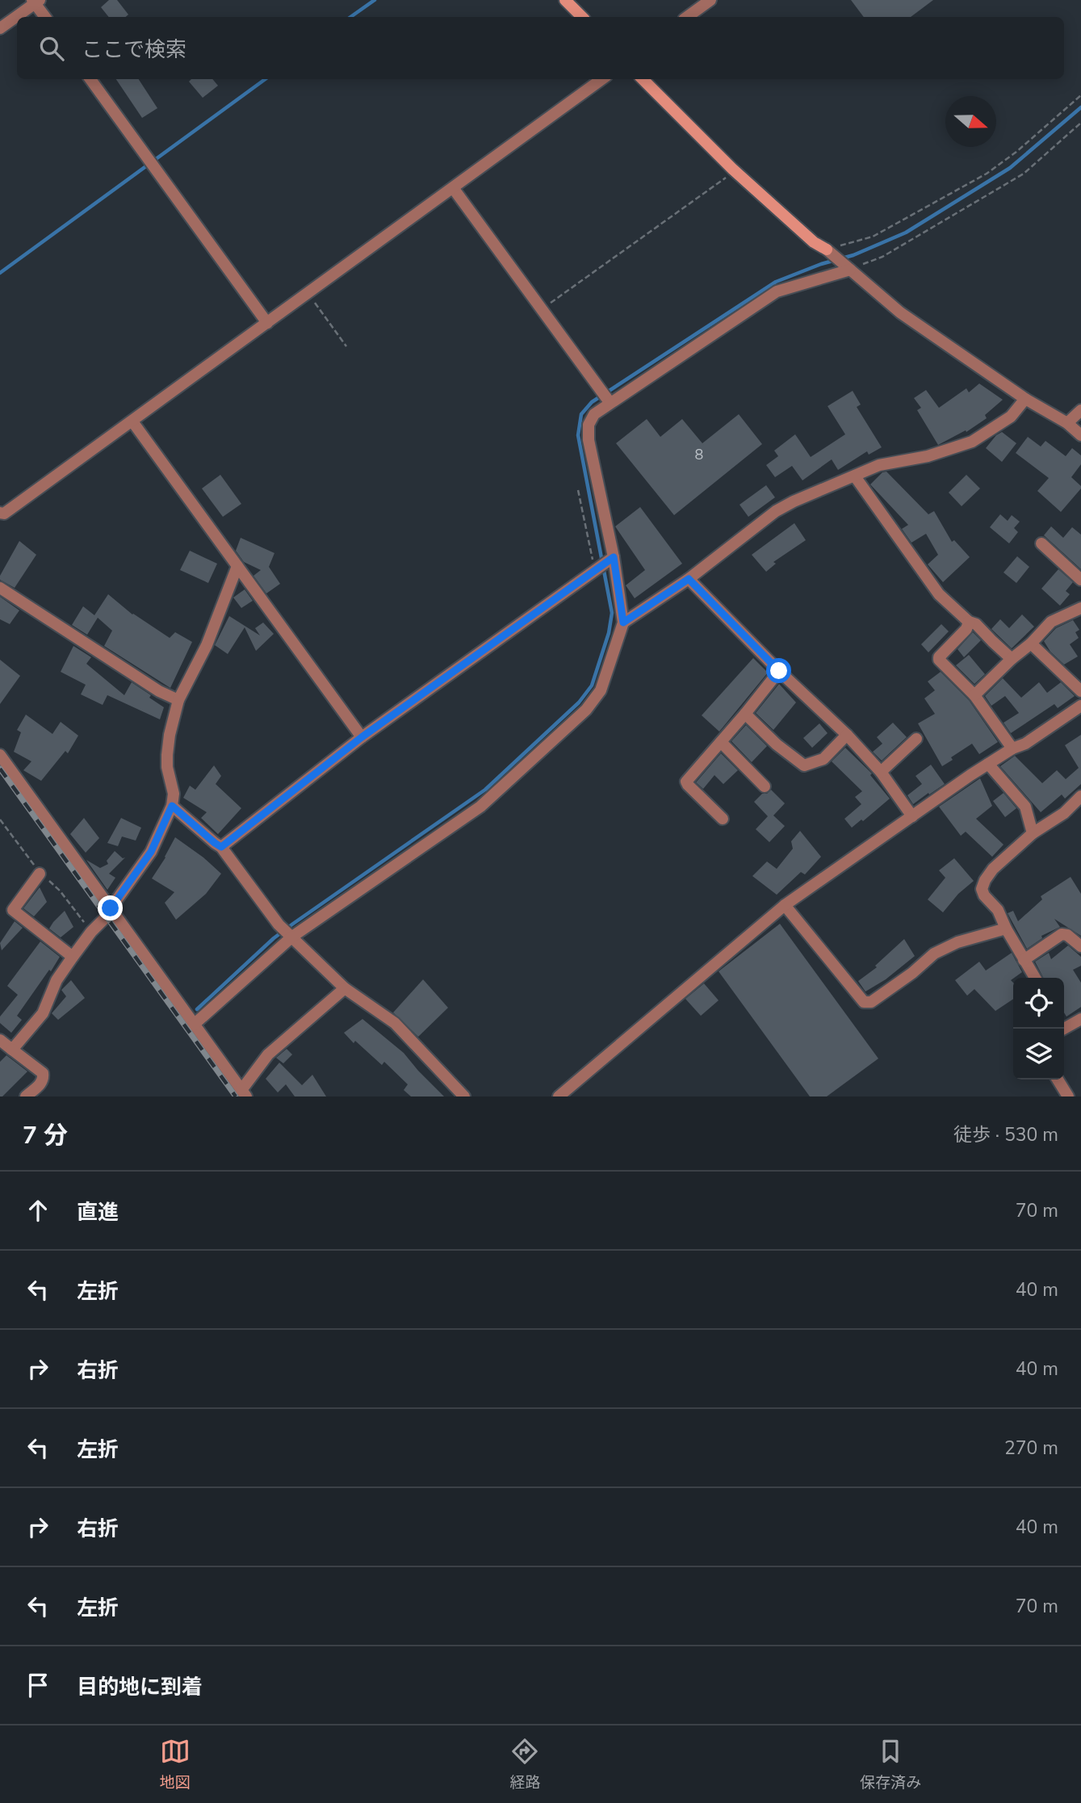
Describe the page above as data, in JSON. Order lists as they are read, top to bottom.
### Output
{
  "house_numbers": ["8"],
  "north": "right",
  "page": {
    "search": "ここで検索",
    "heading": ["7 分", "徒歩 · 530 m"],
    "list": [
      ["直進", "70 m"],
      ["左折", "40 m"],
      ["右折", "40 m"],
      ["左折", "270 m"],
      ["右折", "40 m"],
      ["左折", "70 m"],
      "目的地に到着"
    ],
    "nav": ["地図", "経路", "保存済み"]
  }
}
